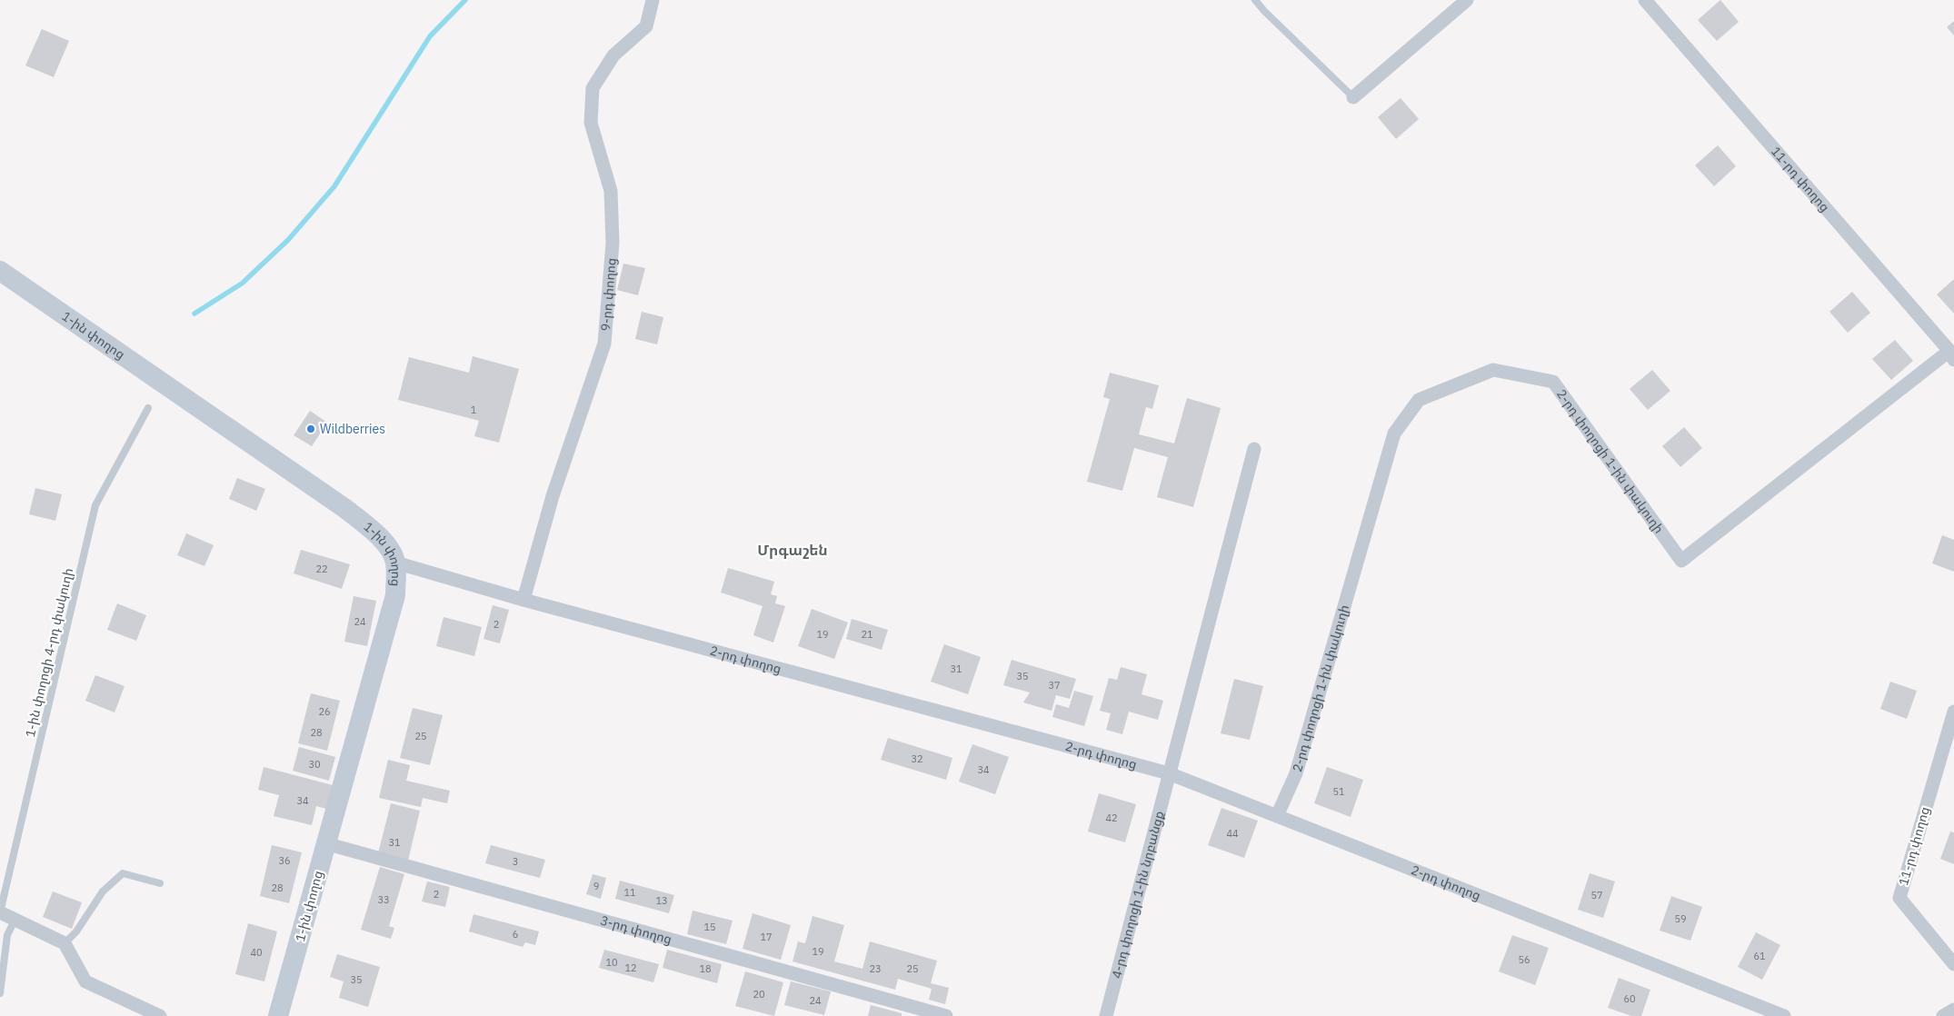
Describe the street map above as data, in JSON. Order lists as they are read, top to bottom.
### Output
{
  "streets": {
    "main road": ["1-ին փողոց"],
    "street": [
      "11-րդ փողոց",
      "9-րդ փողոց",
      "2-րդ փողոցի 1-ին փակուղի",
      "2-րդ փողոց",
      "4-րդ փողոցի 1-ին նրբանցք",
      "3-րդ փողոց"
    ],
    "lane": ["1-ին փողոցի 4-րդ փակուղի"]
  },
  "crossings": [
    ["11-րդ փողոց", "2-րդ փողոցի 1-ին փակուղի"],
    ["9-րդ փողոց", "2-րդ փողոց"],
    ["1-ին փողոց", "2-րդ փողոց"],
    ["1-ին փողոց", "3-րդ փողոց"],
    ["2-րդ փողոցի 1-ին փակուղի", "2-րդ փողոց"],
    ["2-րդ փողոց", "4-րդ փողոցի 1-ին նրբանցք"]
  ],
  "districts": ["Մրգաշեն"],
  "places": ["Wildberries"],
  "house_numbers": [
    "1",
    "22",
    "24",
    "2",
    "19",
    "21",
    "31",
    "35",
    "37",
    "26",
    "28",
    "25",
    "32",
    "30",
    "34",
    "51",
    "34",
    "42",
    "44",
    "31",
    "36",
    "3",
    "9",
    "28",
    "11",
    "2",
    "57",
    "33",
    "13",
    "59",
    "15",
    "6",
    "17",
    "19",
    "40",
    "61",
    "56",
    "10",
    "12",
    "18",
    "23",
    "25",
    "35",
    "20",
    "60",
    "24"
  ]
}
